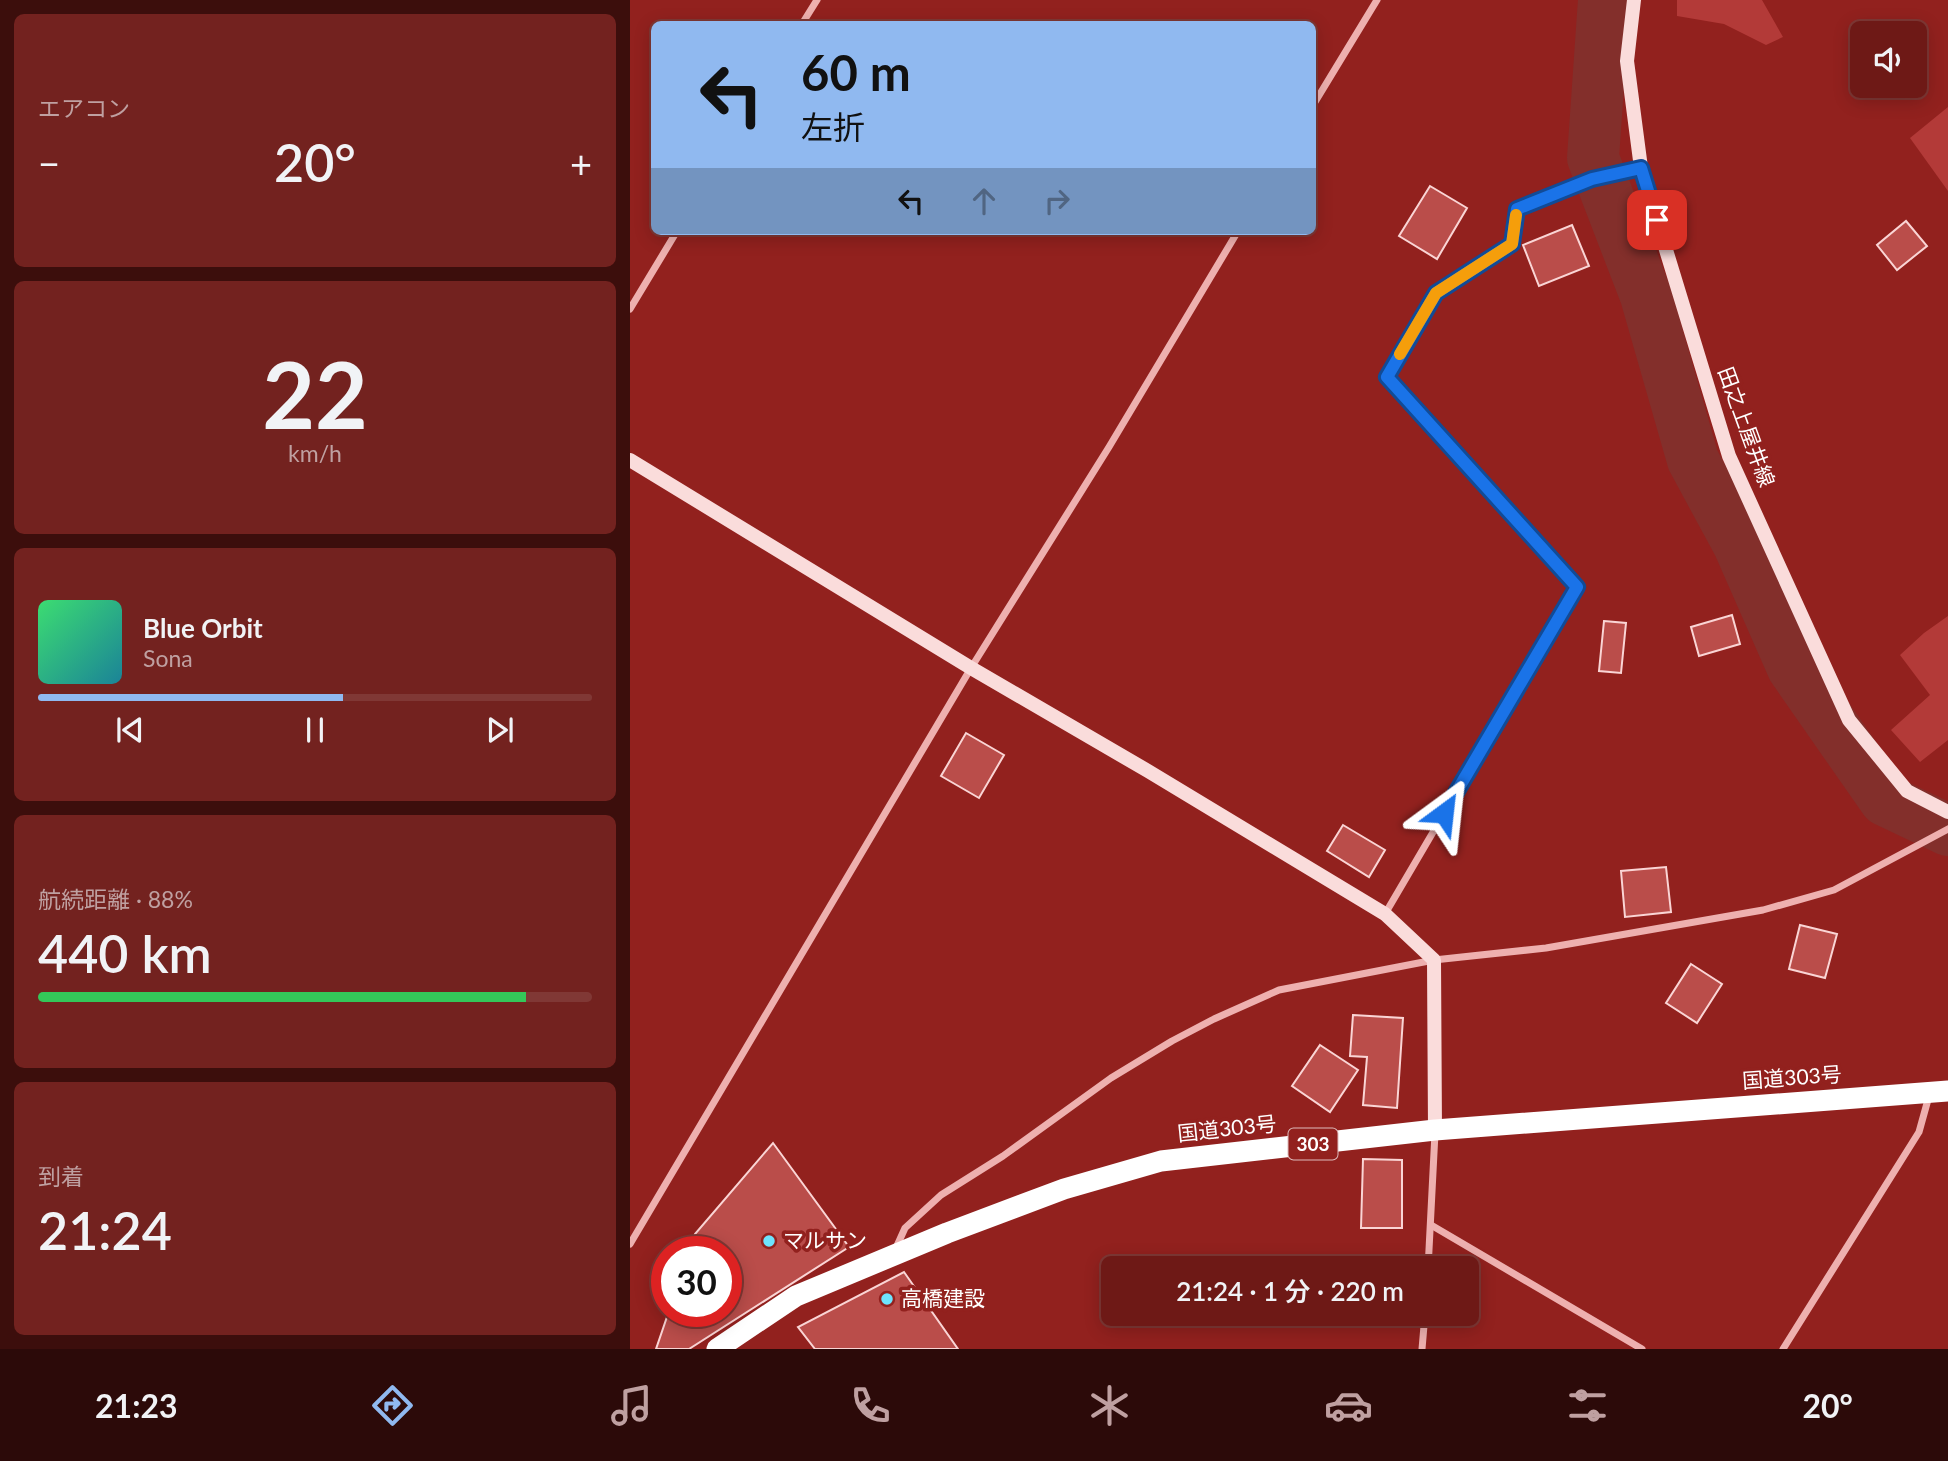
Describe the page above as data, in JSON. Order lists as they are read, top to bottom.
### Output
{
  "streets": {
    "highway": ["国道303号", "303"],
    "street": ["田之上屋井線"]
  },
  "places": ["マルサン", "高橋建設"],
  "page": {
    "tile": [
      "エアコン",
      ["22", "km/h"],
      ["航続距離 · 88%", "440 km"],
      ["到着", "21:24"]
    ],
    "turn": ["60 m", "左折"],
    "heat": ["−", "20°", "+"],
    "song": ["Blue Orbit", "Sona"],
    "limit": "30",
    "trip": "21:24 · 1 分 · 220 m",
    "tabs": ["21:23", "20°"]
  }
}
